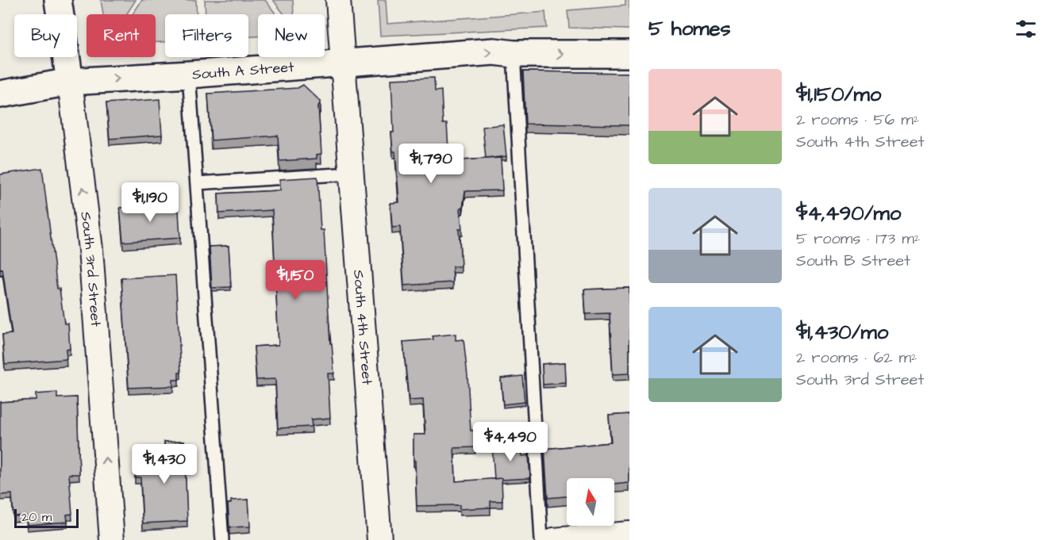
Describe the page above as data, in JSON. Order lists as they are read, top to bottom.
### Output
{
  "streets": {
    "main road": ["South A Street", "South 3rd Street"],
    "street": ["South 4th Street"]
  },
  "crossings": [
    ["South A Street", "South 3rd Street"],
    ["South A Street", "South 4th Street"]
  ],
  "one_way": ["South A Street", "South 3rd Street"],
  "scale_bar": "20 m",
  "north": "top",
  "page": {
    "heading": "5 homes",
    "chip": [
      "Buy",
      "Rent",
      "Filters",
      "New"
    ],
    "list": [
      {
        "name": "$1,150/mo",
        "note": "2 rooms · 56 m² · South 4th Street"
      },
      {
        "name": "$4,490/mo",
        "note": "5 rooms · 173 m² · South B Street"
      },
      {
        "name": "$1,430/mo",
        "note": "2 rooms · 62 m² · South 3rd Street"
      }
    ],
    "price": [
      "$1,790",
      "$1,190",
      "$1,150",
      "$4,490",
      "$1,430"
    ],
    "scale": "20 m"
  }
}
